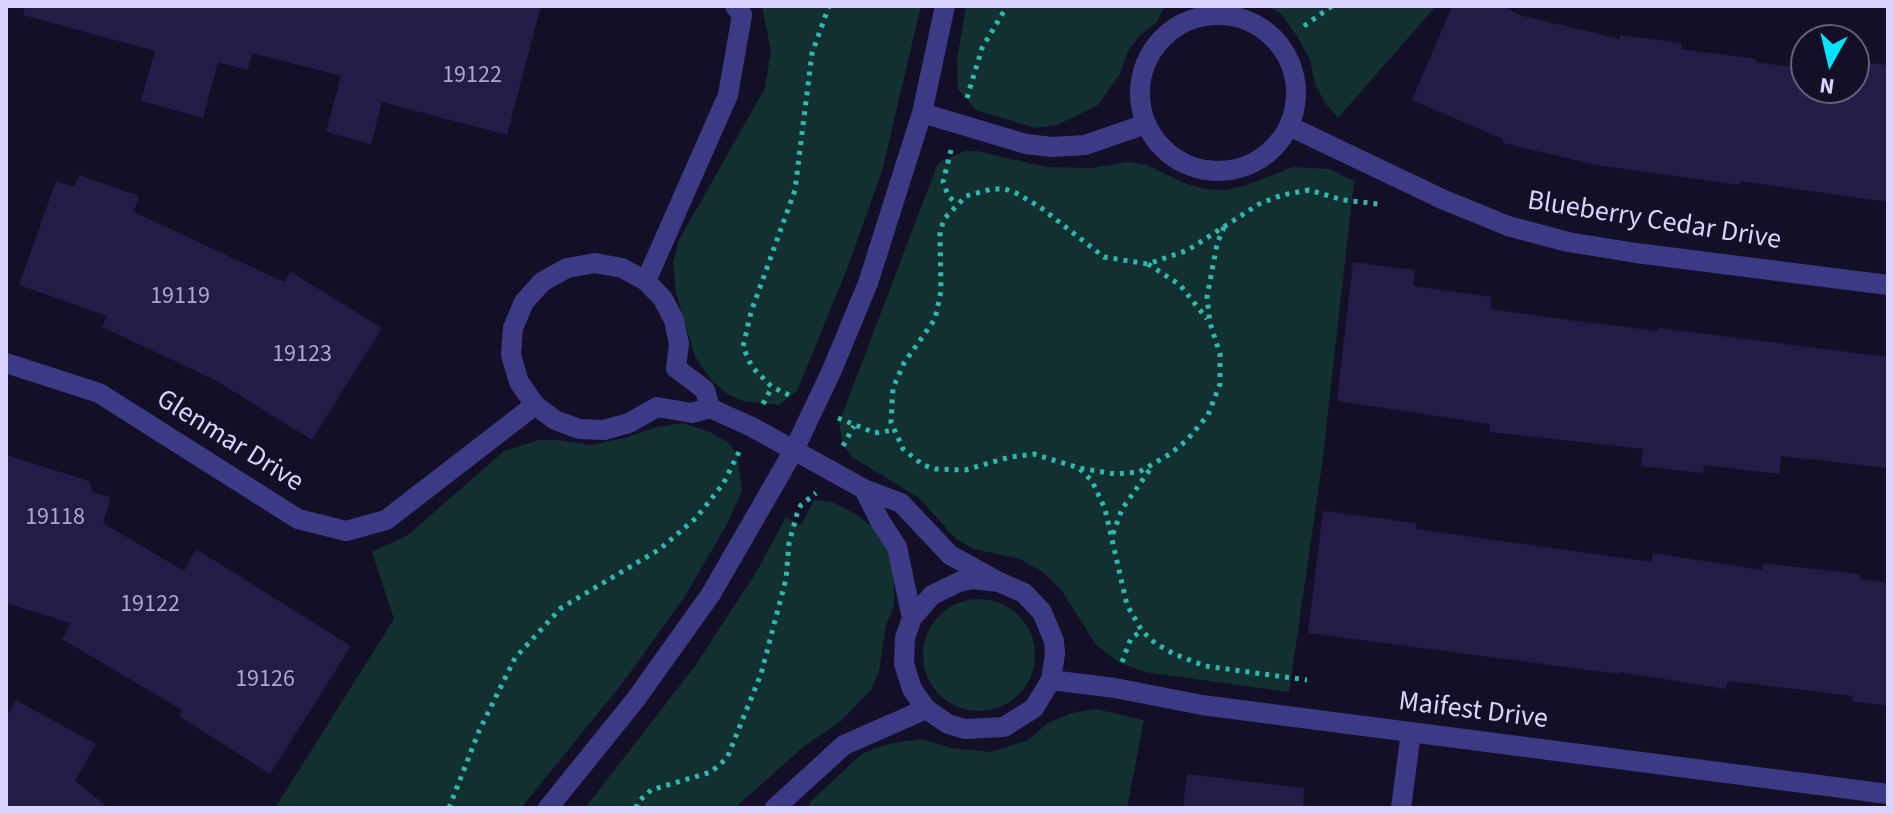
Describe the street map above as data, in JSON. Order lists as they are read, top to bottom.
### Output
{
  "streets": {
    "street": ["Blueberry Cedar Drive", "Glenmar Drive", "Maifest Drive"]
  },
  "house_numbers": [
    "19122",
    "19119",
    "19123",
    "19118",
    "19122",
    "19126"
  ],
  "north": "bottom"
}
